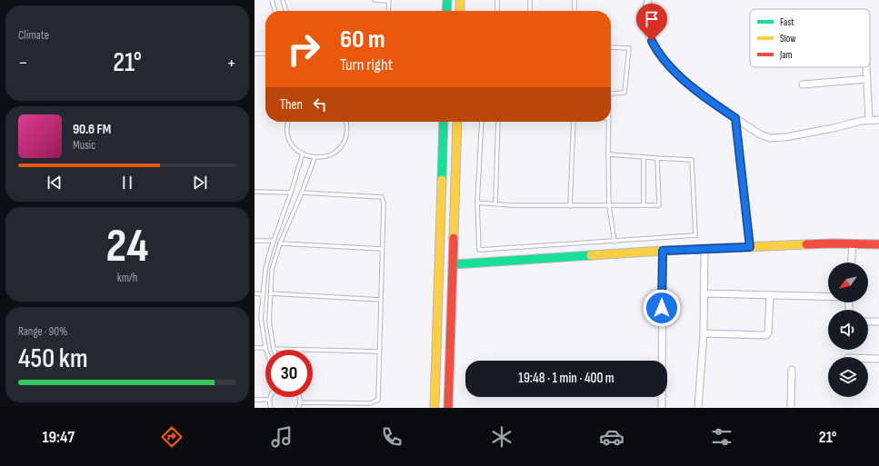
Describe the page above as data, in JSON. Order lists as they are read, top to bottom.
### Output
{
  "legend": ["Fast", "Slow", "Jam"],
  "north": "bottom left",
  "page": {
    "tile": [
      "Climate",
      ["24", "km/h"],
      ["Range · 90%", "450 km"]
    ],
    "turn": ["60 m", "Turn right"],
    "heat": ["−", "21°", "+"],
    "then": "Then",
    "song": ["90.6 FM", "Music"],
    "limit": "30",
    "trip": "19:48 · 1 min · 400 m",
    "tabs": ["19:47", "21°"]
  }
}
